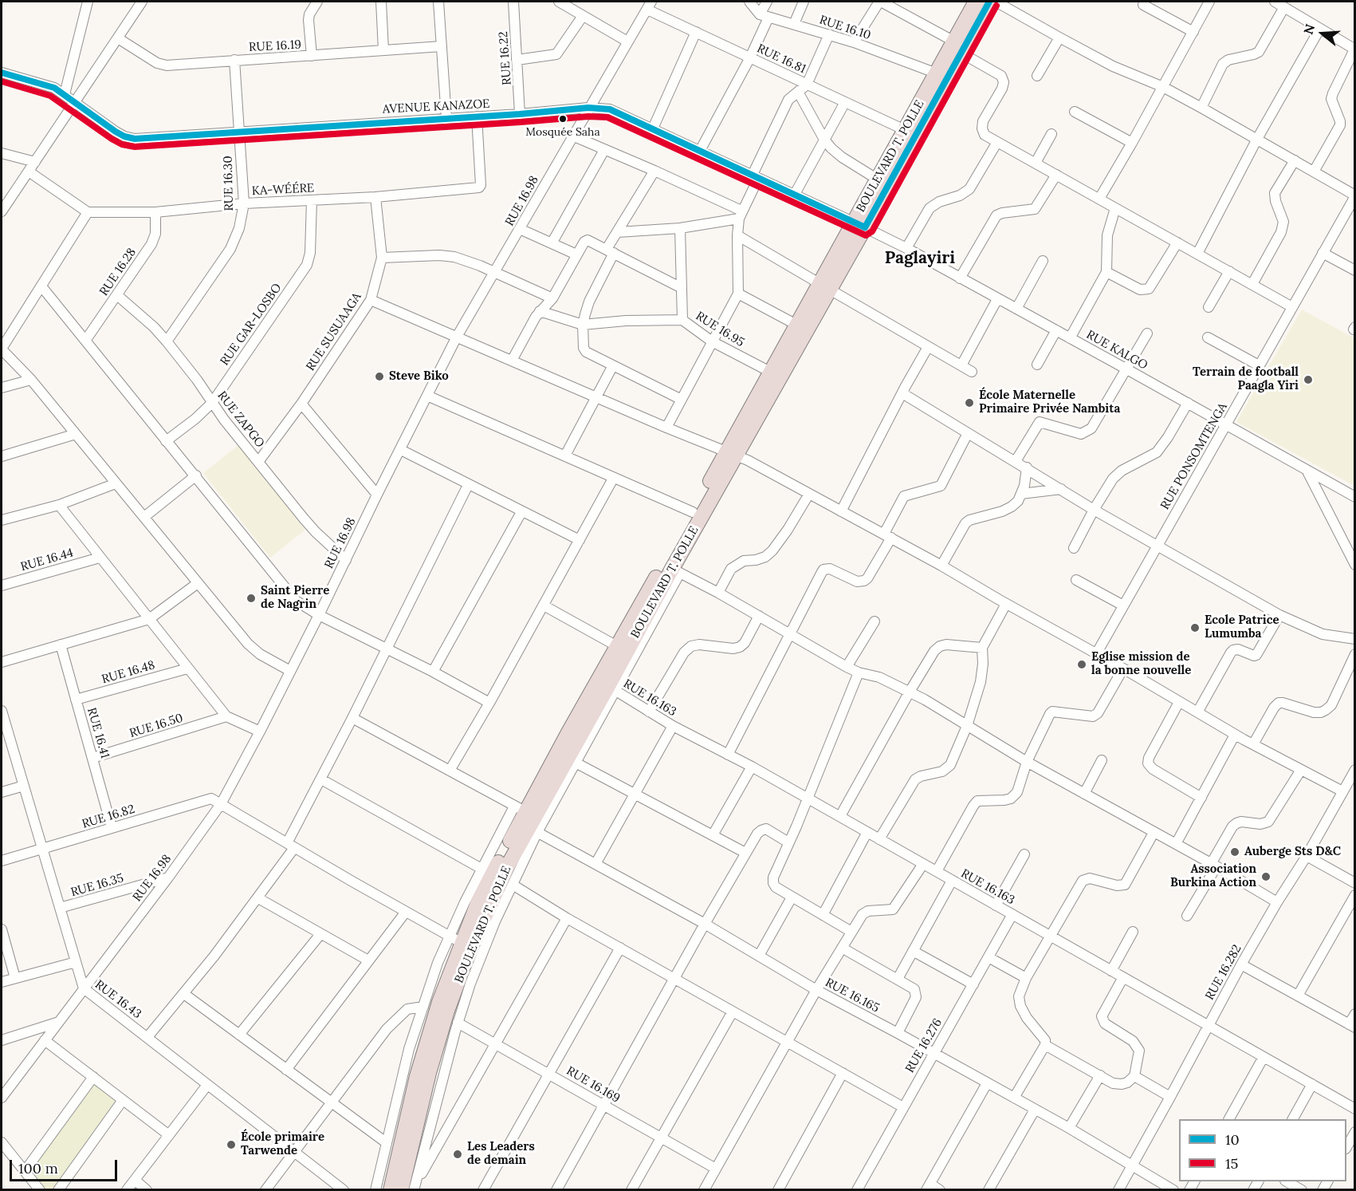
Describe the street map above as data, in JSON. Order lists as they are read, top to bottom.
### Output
{
  "streets": {
    "highway": ["BOULEVARD T. POLLE"],
    "street": [
      "RUE 16.10",
      "RUE 16.19",
      "RUE 16.22",
      "RUE 16.81",
      "AVENUE KANAZOE",
      "RUE 16.30",
      "KA-WÉÉRE",
      "RUE 16.98",
      "RUE 16.28",
      "RUE GAR-LOSBO",
      "RUE 16.95",
      "RUE SUSUAAGA",
      "RUE KALGO",
      "RUE ZAPGO",
      "RUE PONSOMTENGA",
      "RUE 16.44",
      "RUE 16.48",
      "RUE 16.163",
      "RUE 16.50",
      "RUE 16.41",
      "RUE 16.82",
      "RUE 16.35",
      "RUE 16.282",
      "RUE 16.165",
      "RUE 16.43",
      "RUE 16.276",
      "RUE 16.169"
    ]
  },
  "crossings": [
    ["RUE 16.10", "BOULEVARD T. POLLE"],
    ["RUE 16.19", "RUE 16.30"],
    ["RUE 16.22", "AVENUE KANAZOE"],
    ["RUE 16.81", "BOULEVARD T. POLLE"],
    ["RUE 16.81", "RUE 16.98"],
    ["AVENUE KANAZOE", "BOULEVARD T. POLLE"],
    ["AVENUE KANAZOE", "RUE 16.30"],
    ["AVENUE KANAZOE", "KA-WÉÉRE"],
    ["AVENUE KANAZOE", "RUE 16.98"],
    ["AVENUE KANAZOE", "RUE KALGO"],
    ["BOULEVARD T. POLLE", "RUE 16.95"],
    ["BOULEVARD T. POLLE", "RUE KALGO"],
    ["BOULEVARD T. POLLE", "RUE 16.163"],
    ["BOULEVARD T. POLLE", "RUE 16.165"],
    ["RUE 16.30", "KA-WÉÉRE"],
    ["RUE 16.30", "RUE ZAPGO"],
    ["KA-WÉÉRE", "RUE 16.28"],
    ["KA-WÉÉRE", "RUE GAR-LOSBO"],
    ["KA-WÉÉRE", "RUE SUSUAAGA"],
    ["RUE 16.98", "RUE ZAPGO"],
    ["RUE 16.98", "RUE 16.82"],
    ["RUE 16.98", "RUE 16.35"],
    ["RUE 16.98", "RUE 16.43"],
    ["RUE 16.28", "RUE ZAPGO"],
    ["RUE GAR-LOSBO", "RUE ZAPGO"],
    ["RUE SUSUAAGA", "RUE ZAPGO"],
    ["RUE KALGO", "RUE PONSOMTENGA"],
    ["RUE 16.48", "RUE 16.41"],
    ["RUE 16.163", "RUE 16.282"],
    ["RUE 16.163", "RUE 16.276"],
    ["RUE 16.50", "RUE 16.41"],
    ["RUE 16.41", "RUE 16.82"],
    ["RUE 16.82", "RUE 16.43"],
    ["RUE 16.35", "RUE 16.43"],
    ["RUE 16.282", "RUE 16.165"],
    ["RUE 16.165", "RUE 16.276"]
  ],
  "districts": ["Paglayiri"],
  "places": [
    "Mosquée Saha",
    "Steve Biko",
    "Terrain de football Paagla Yiri",
    "École Maternelle Primaire Privée Nambita",
    "Saint Pierre de Nagrin",
    "Ecole Patrice Lumumba",
    "Eglise mission de la bonne nouvelle",
    "Auberge Sts D&C",
    "Association Burkina Action",
    "École primaire Tarwende",
    "Les Leaders de demain"
  ],
  "lines": ["transit line 10", "transit line 15"],
  "legend": ["10", "15"],
  "scale_bar": "100 m",
  "north": "left"
}
